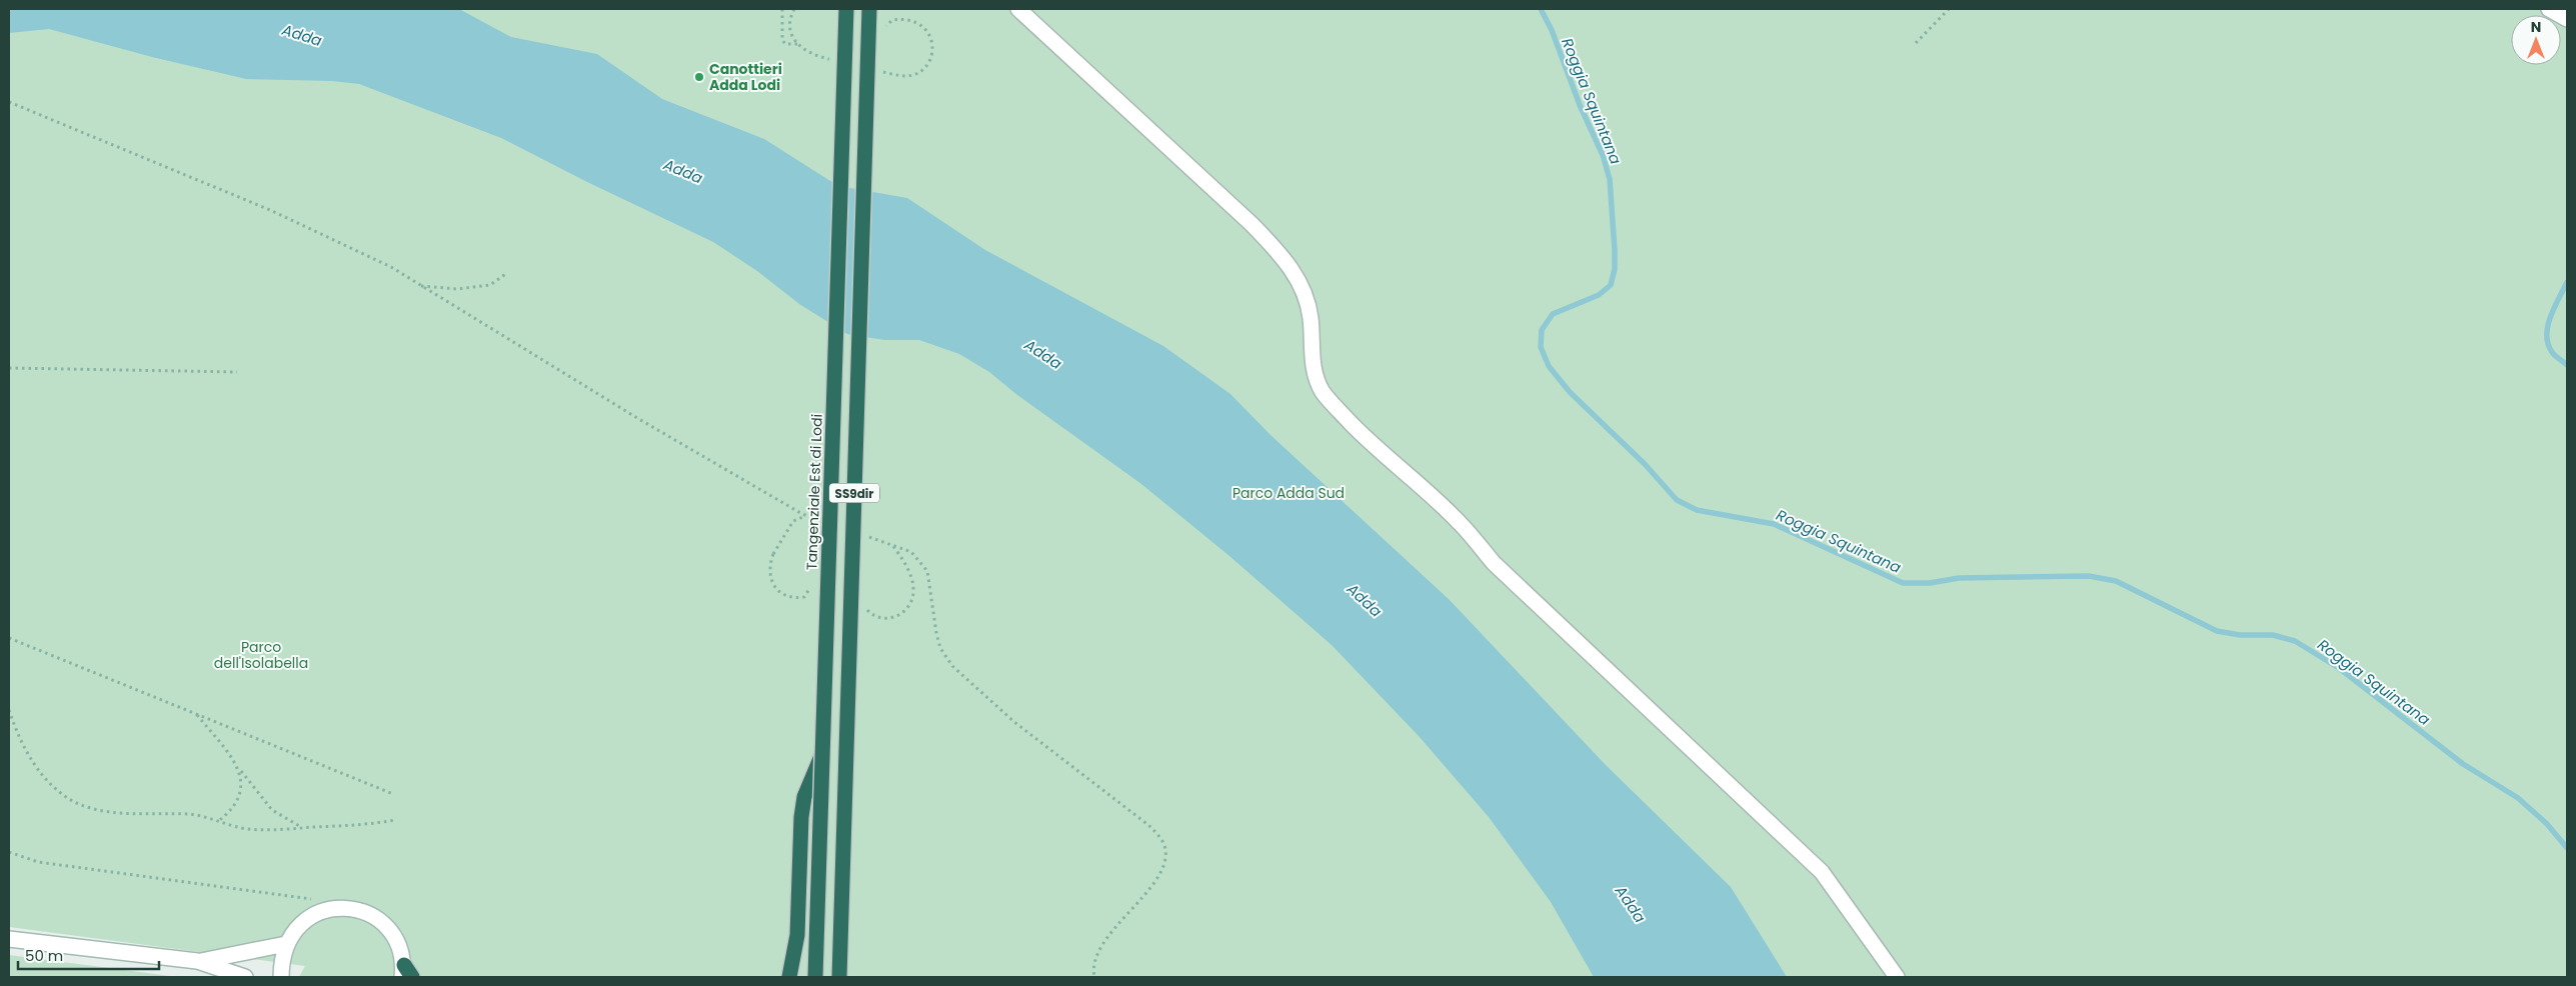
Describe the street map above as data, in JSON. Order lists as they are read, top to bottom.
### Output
{
  "streets": {
    "highway": ["Tangenziale Est di Lodi", "SS9dir"]
  },
  "water": ["Adda", "Roggia Squintana"],
  "parks": ["Parco Adda Sud", "Parco dell'Isolabella"],
  "places": ["Canottieri Adda Lodi"],
  "scale_bar": "50 m",
  "north": "top"
}
